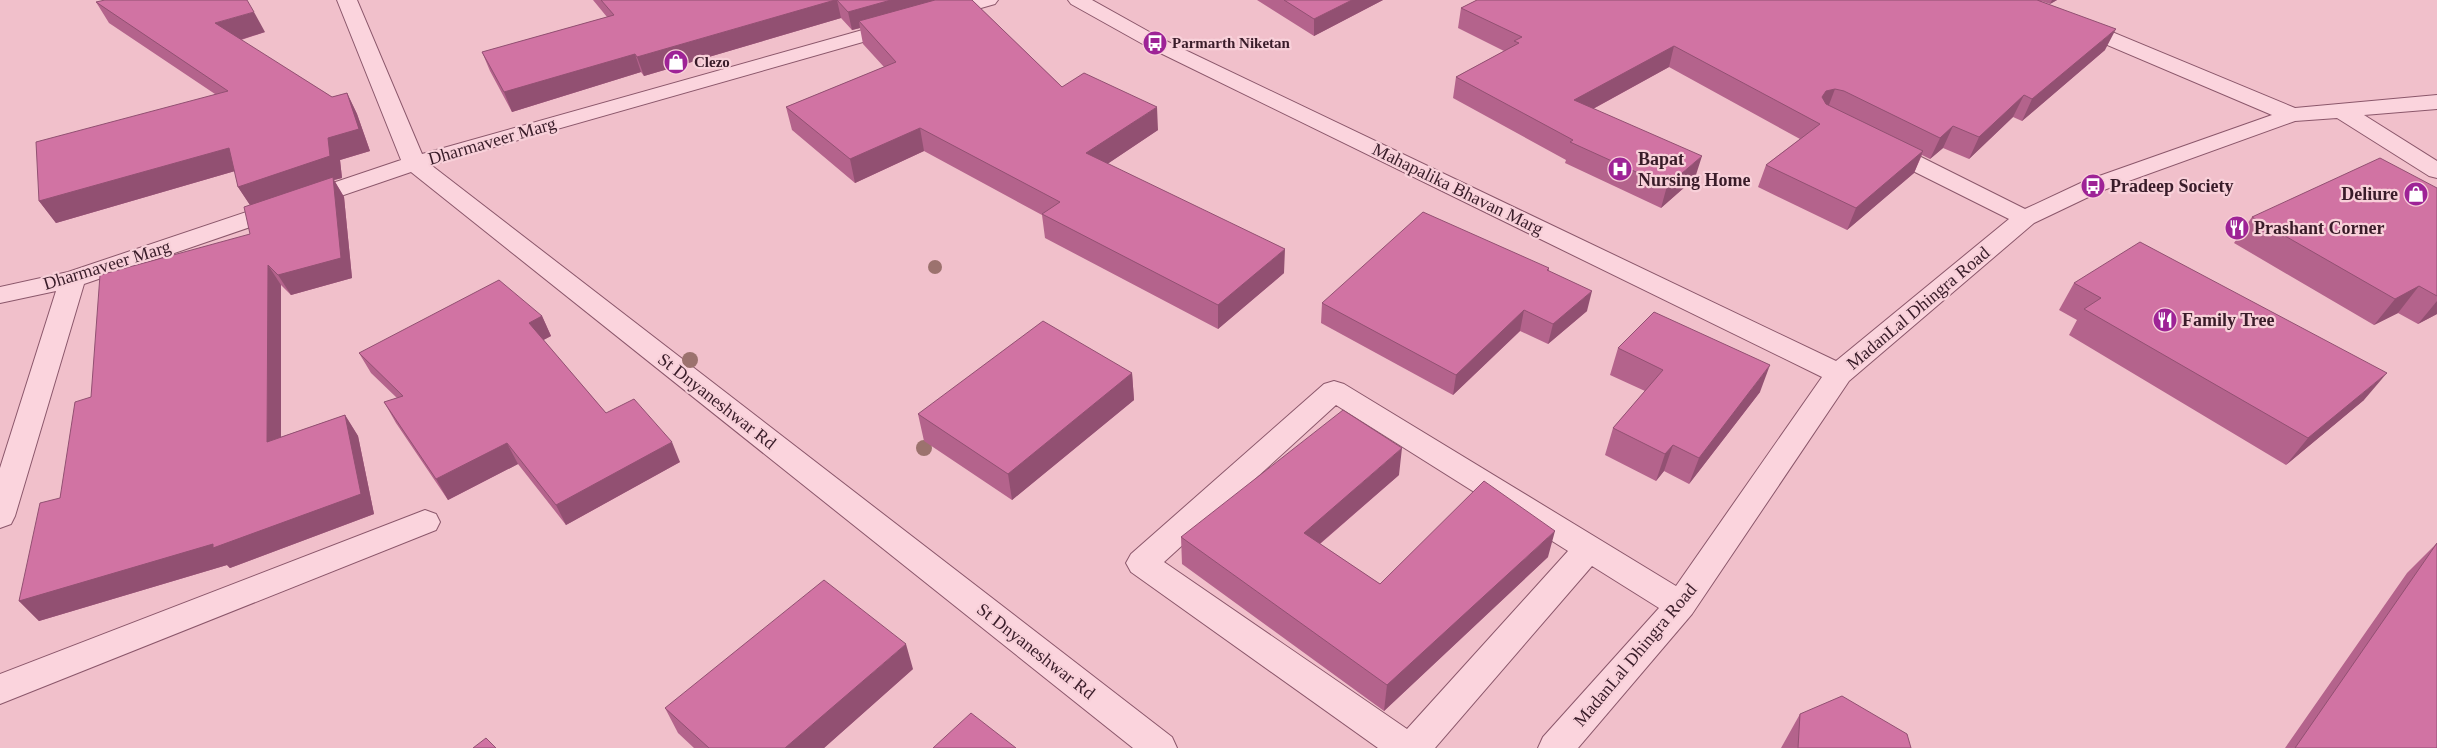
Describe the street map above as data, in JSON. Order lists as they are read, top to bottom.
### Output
{
  "streets": {
    "street": [
      "Dharmaveer Marg",
      "Mahapalika Bhavan Marg",
      "MadanLal Dhingra Road",
      "St Dnyaneshwar Rd"
    ]
  },
  "crossings": [
    ["Dharmaveer Marg", "St Dnyaneshwar Rd"],
    ["Mahapalika Bhavan Marg", "MadanLal Dhingra Road"]
  ],
  "places": {
    "bus stop": ["Parmarth Niketan", "Pradeep Society"],
    "shop": ["Clezo", "Deliure"],
    "hospital": ["Bapat Nursing Home"],
    "restaurant": ["Prashant Corner", "Family Tree"]
  }
}
